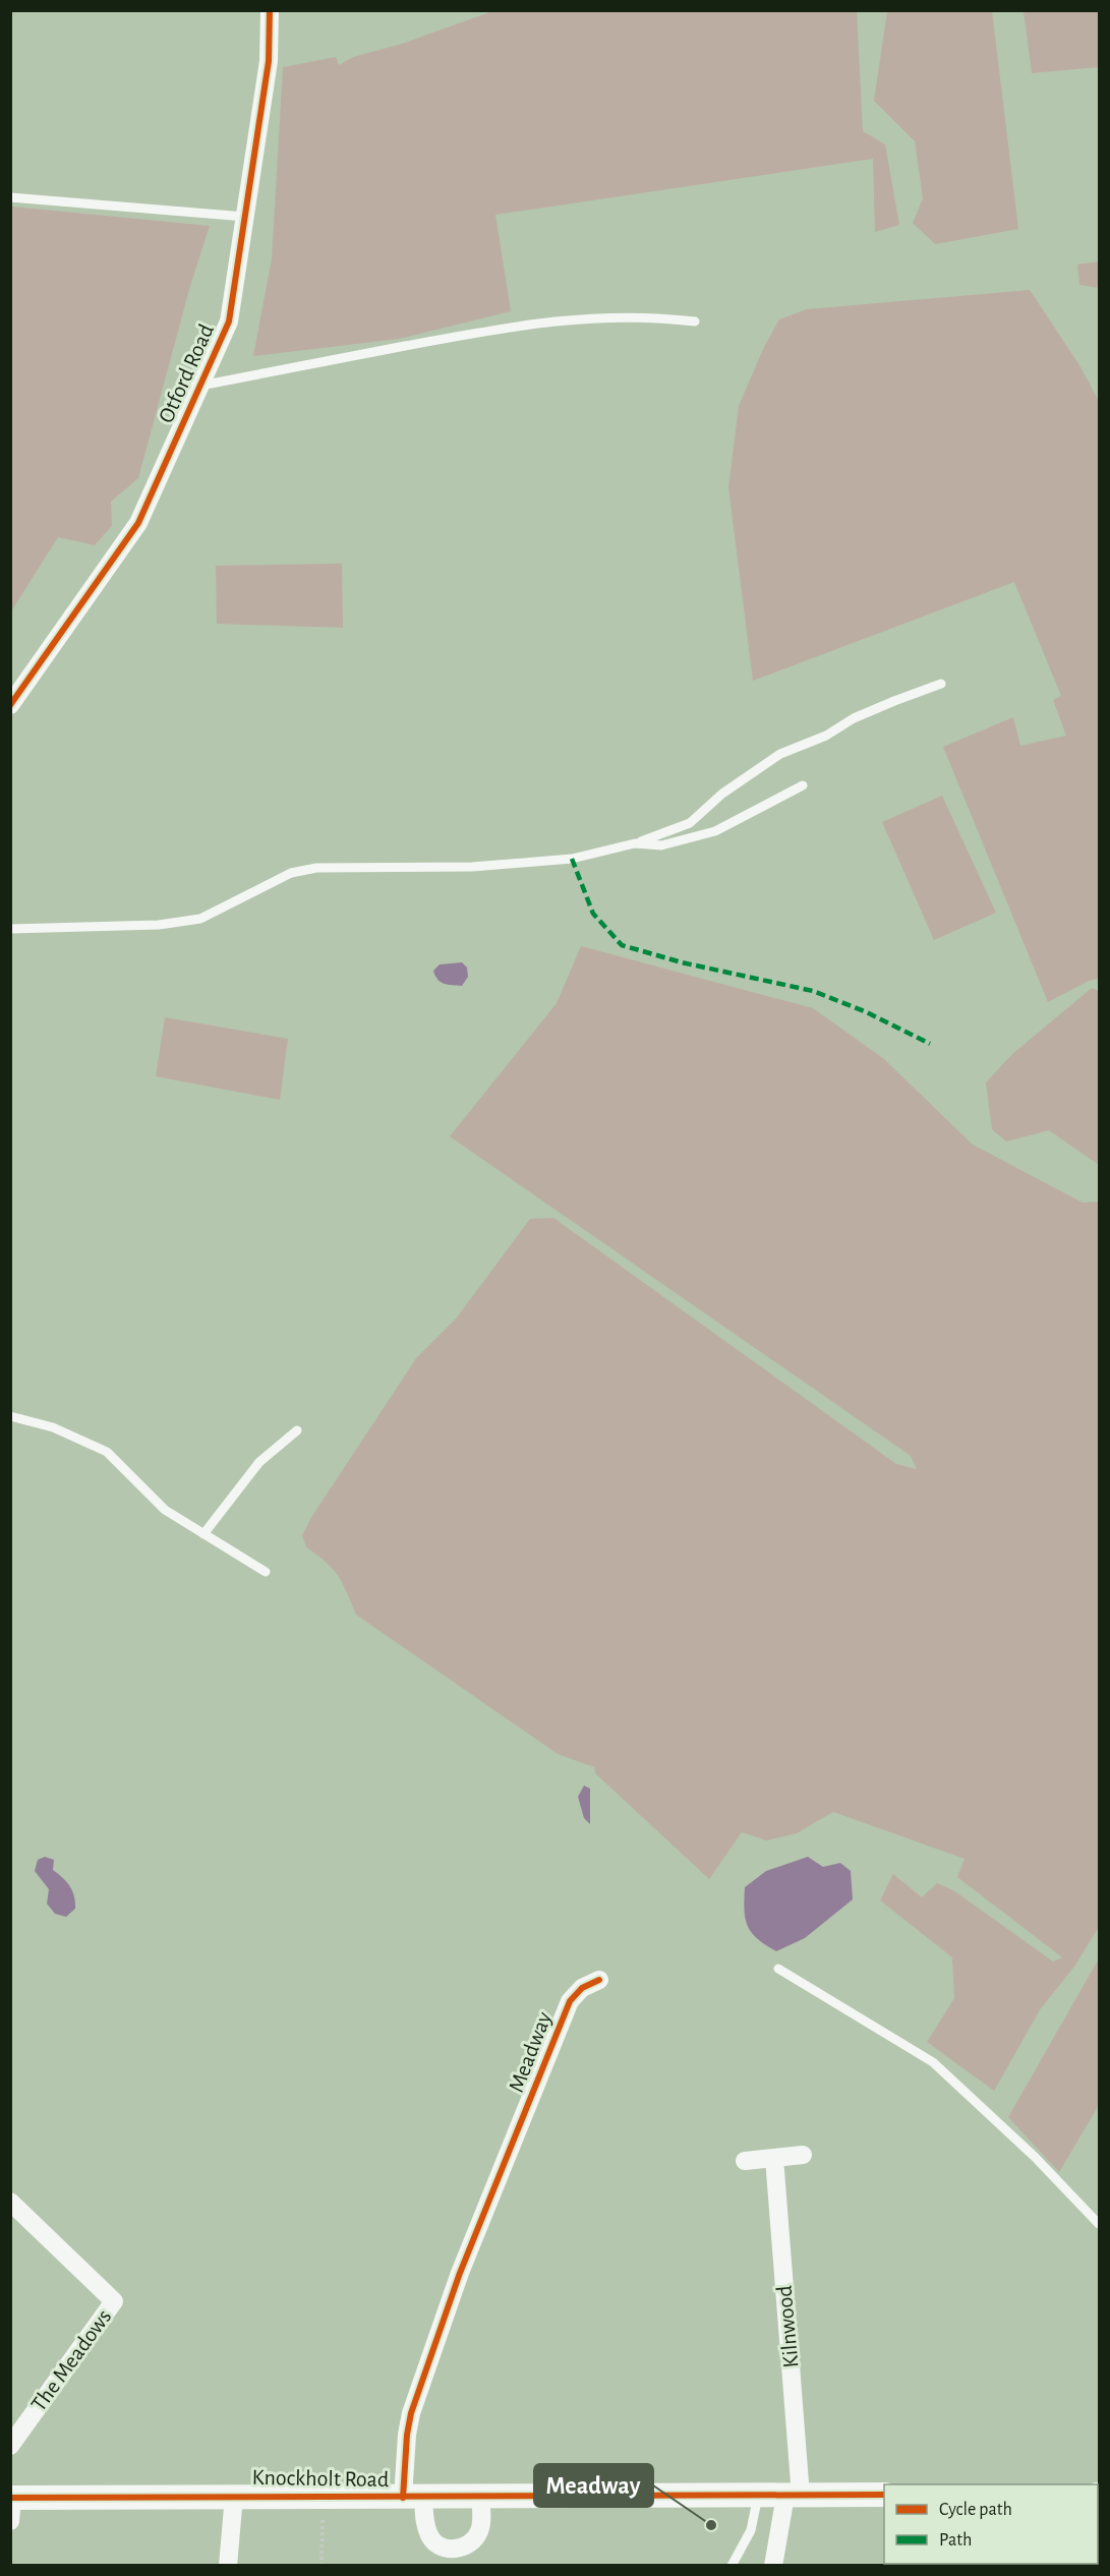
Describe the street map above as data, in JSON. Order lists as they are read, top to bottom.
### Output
{
  "streets": {
    "street": [
      "Otford Road",
      "Meadway",
      "Kilnwood",
      "The Meadows",
      "Knockholt Road"
    ]
  },
  "crossings": [
    ["Meadway", "Knockholt Road"],
    ["Kilnwood", "Knockholt Road"]
  ],
  "places": ["Meadway"],
  "legend": ["Cycle path", "Path"]
}
